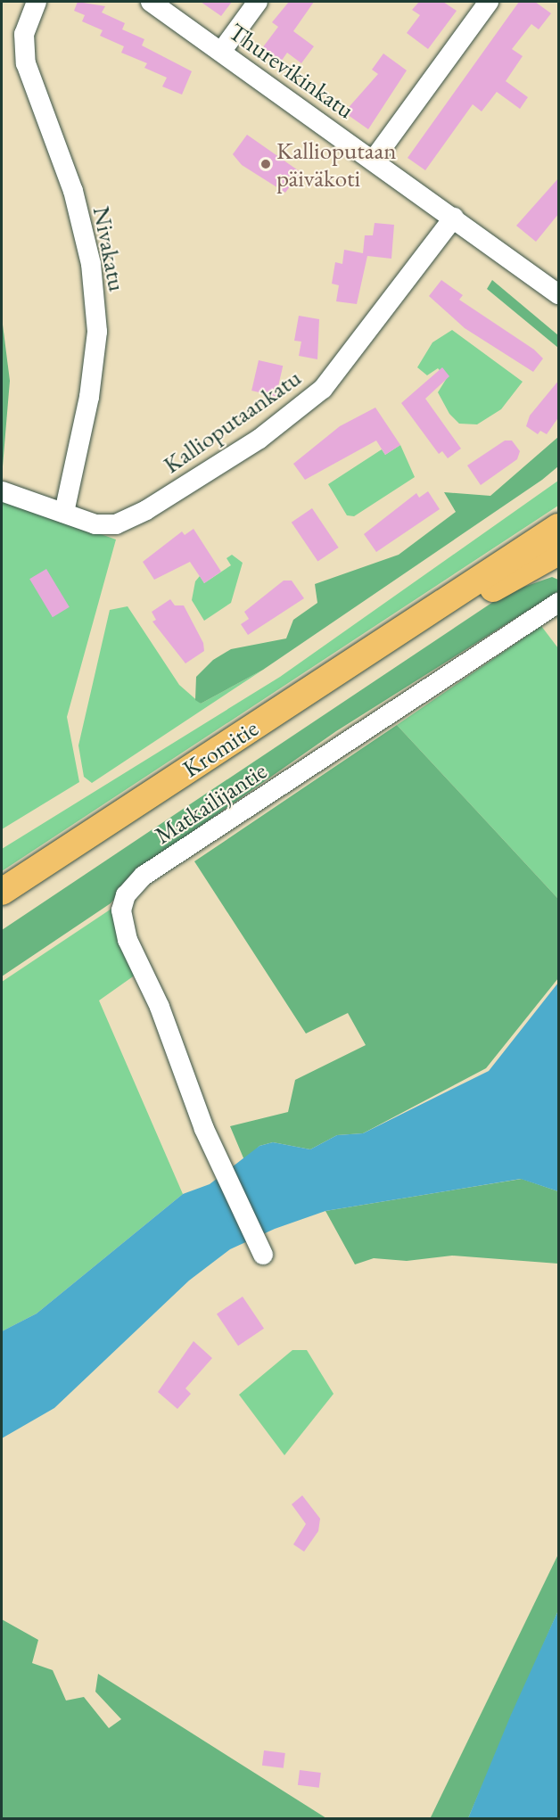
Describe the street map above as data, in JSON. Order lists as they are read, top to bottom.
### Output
{
  "streets": {
    "main road": ["Kromitie"],
    "street": [
      "Thurevikinkatu",
      "Nivakatu",
      "Kallioputaankatu",
      "Matkailijantie"
    ]
  },
  "crossings": [
    ["Thurevikinkatu", "Kallioputaankatu"],
    ["Nivakatu", "Kallioputaankatu"]
  ],
  "places": ["Kallioputaan päiväkoti"]
}
